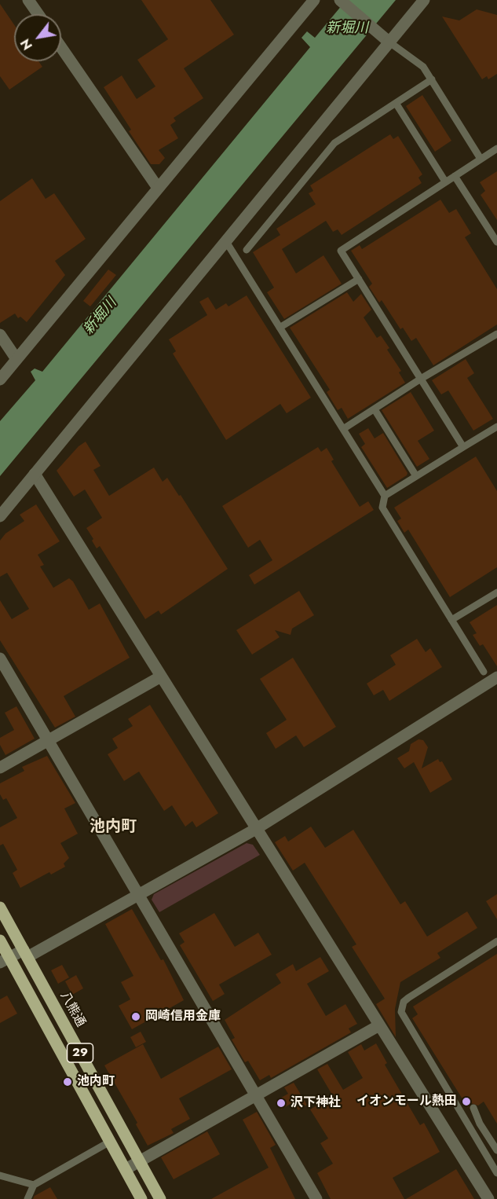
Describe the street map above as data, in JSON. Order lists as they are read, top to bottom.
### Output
{
  "streets": {
    "main road": ["八熊通", "29"]
  },
  "districts": ["池内町"],
  "water": ["新堀川"],
  "places": [
    "岡崎信用金庫",
    "池内町",
    "イオンモール熱田",
    "沢下神社"
  ],
  "north": "bottom left"
}
